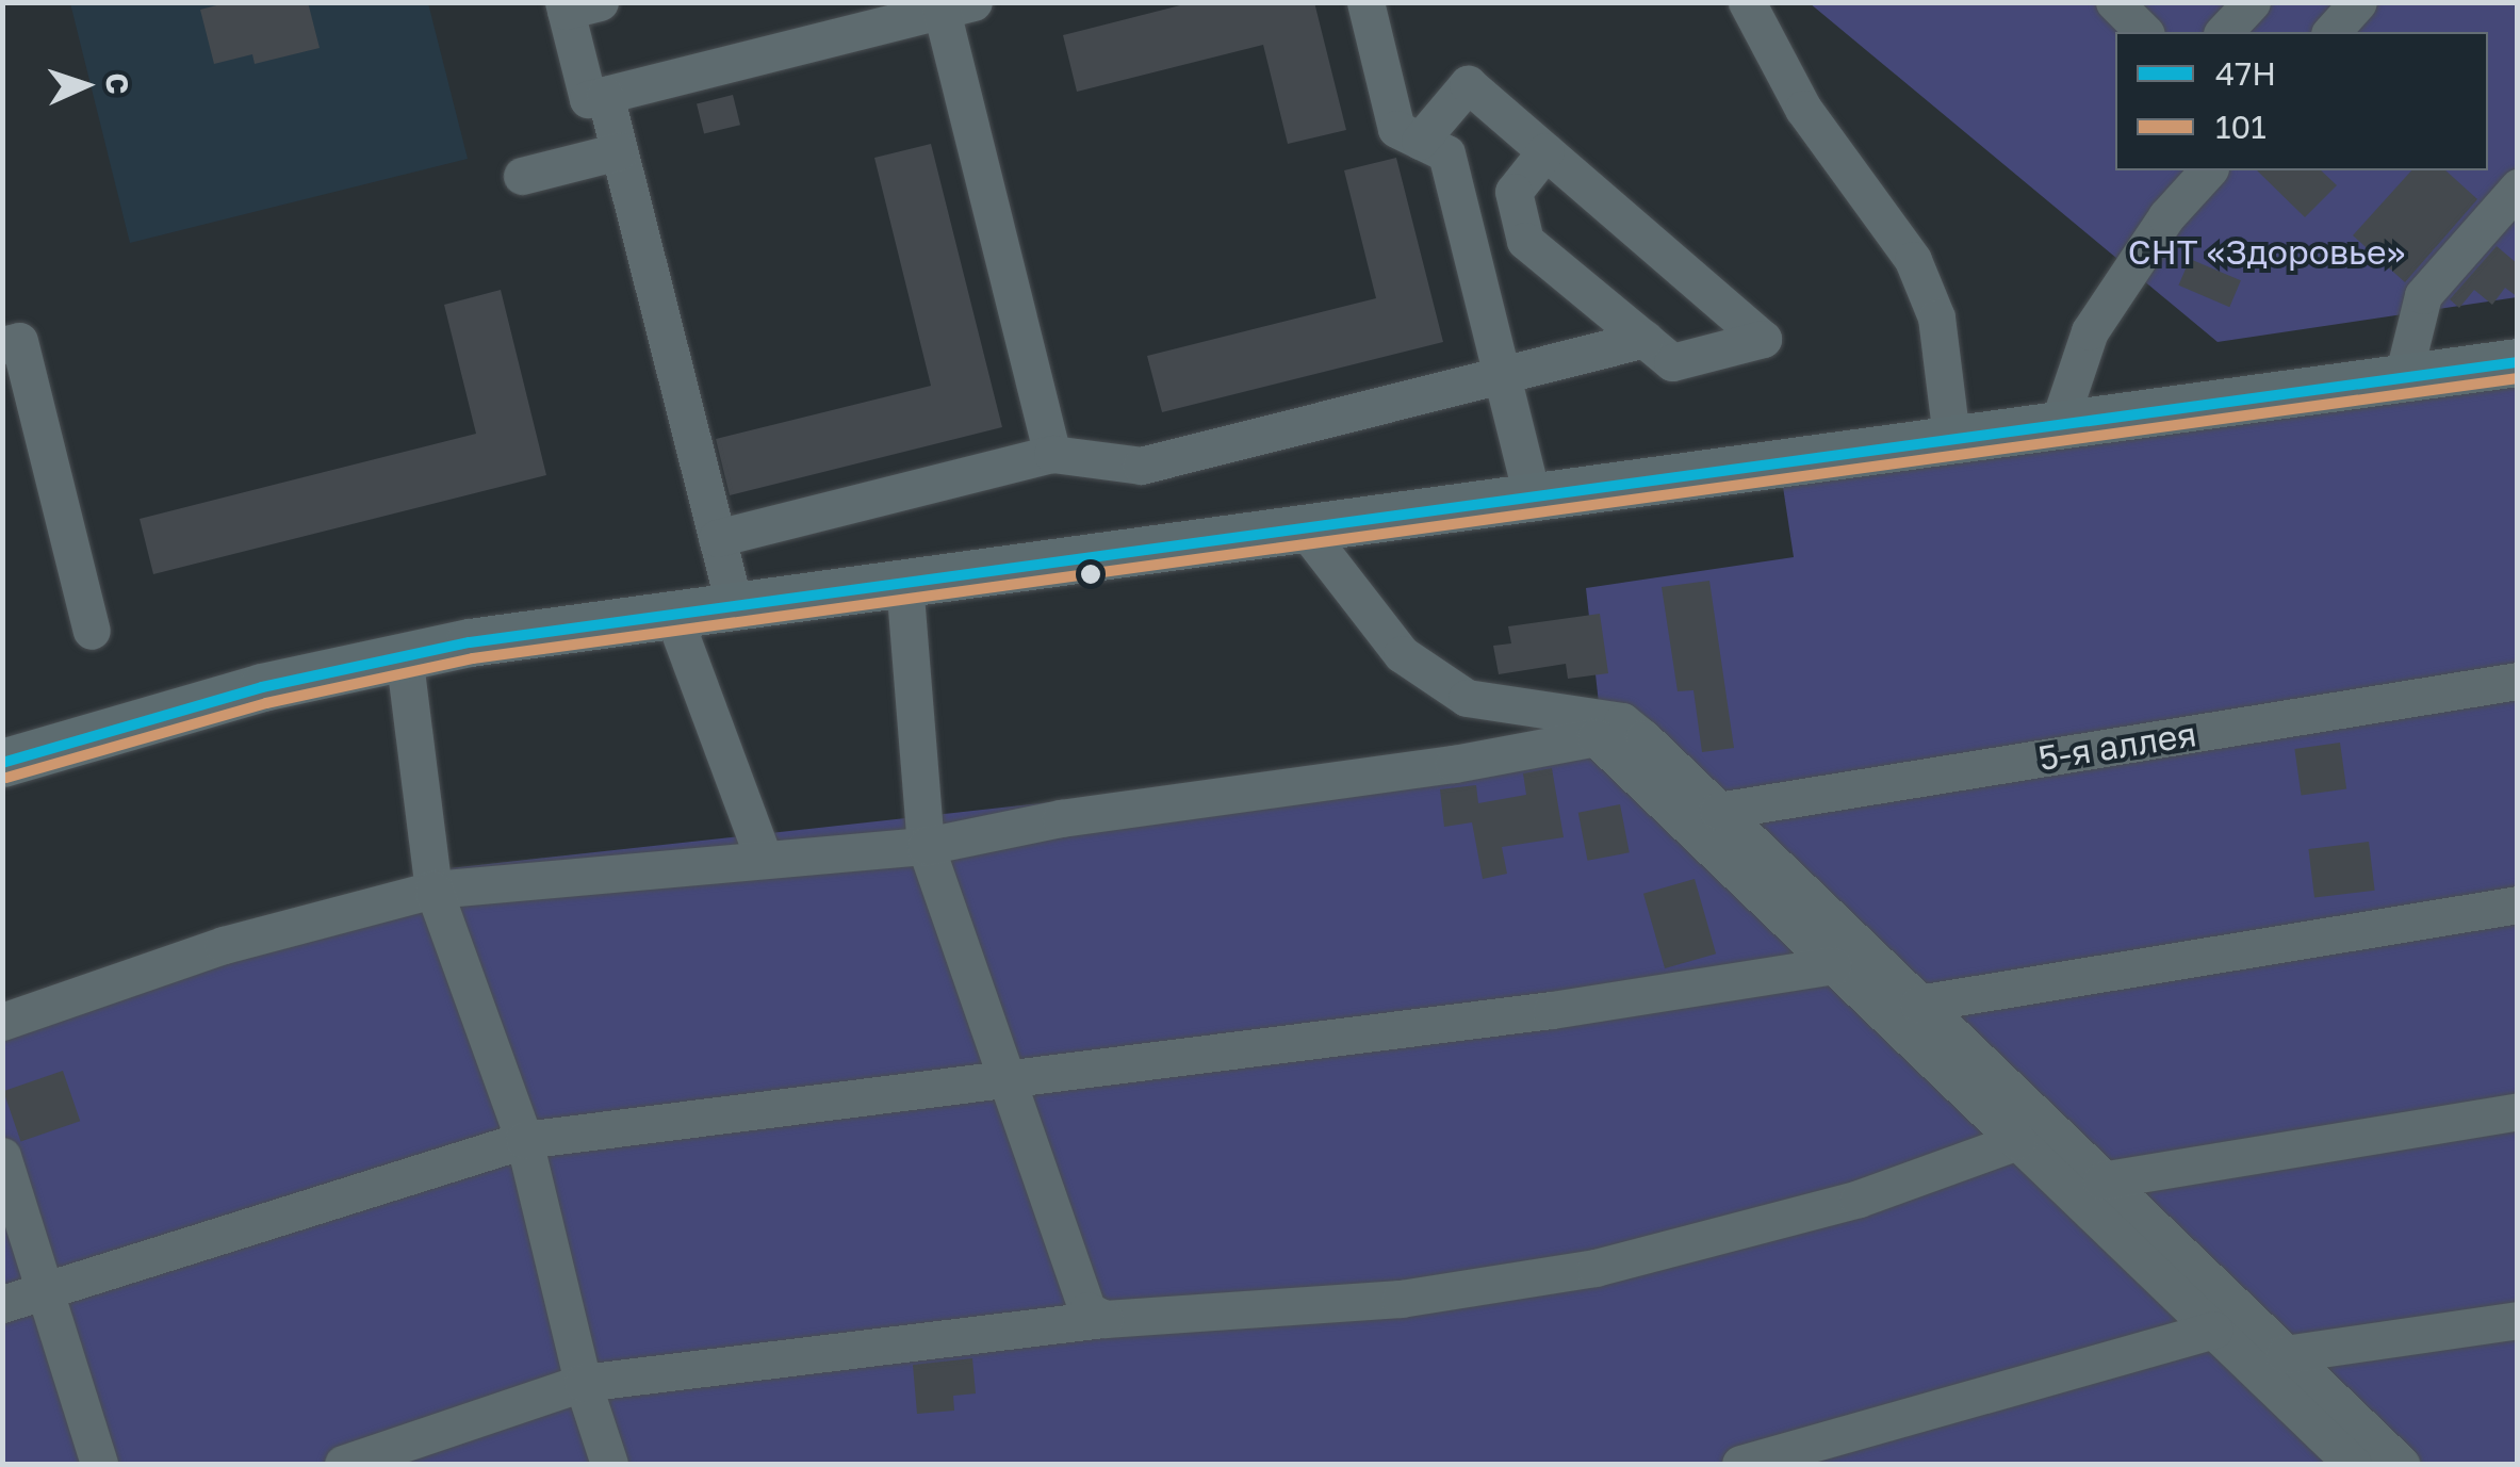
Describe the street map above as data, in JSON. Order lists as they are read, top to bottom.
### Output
{
  "streets": {
    "street": ["5-я аллея"]
  },
  "parks": ["СНТ «Здоровье»"],
  "lines": ["transit line 47Н", "transit line 101"],
  "legend": ["47Н", "101"],
  "north": "right"
}
